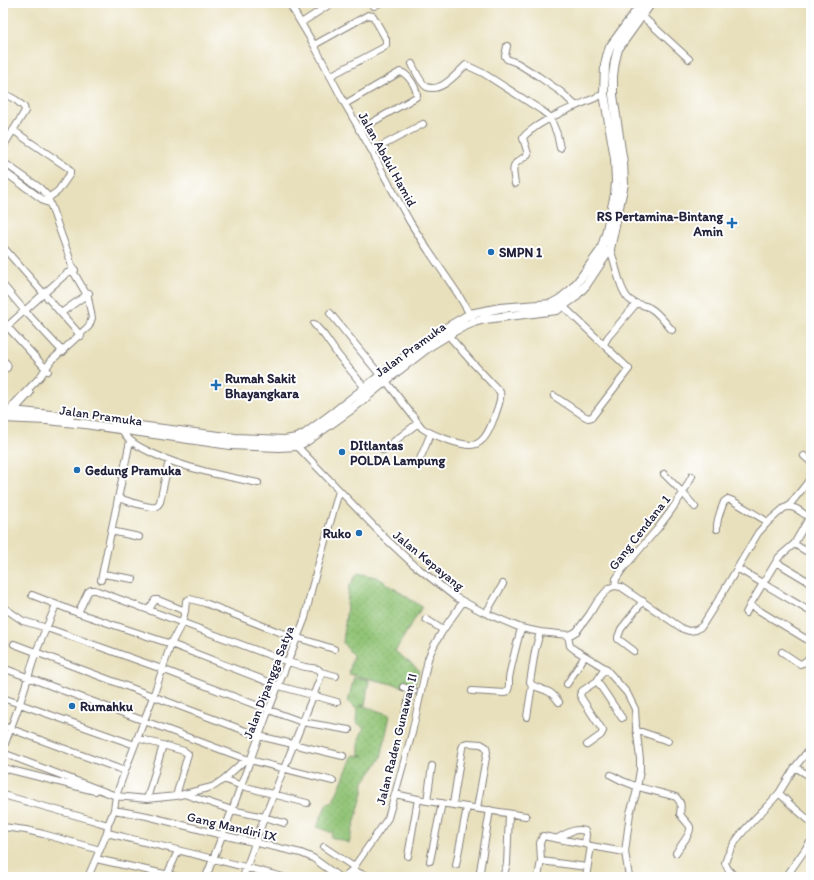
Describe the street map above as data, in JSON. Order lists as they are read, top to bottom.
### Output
{
  "streets": {
    "main road": ["Jalan Pramuka"],
    "street": [
      "Jalan Abdul Hamid",
      "Gang Cendana 1",
      "Jalan Kepayang",
      "Jalan Dipangga Satya",
      "Jalan Raden Gunawan II",
      "Gang Mandiri IX"
    ]
  },
  "crossings": [
    ["Jalan Abdul Hamid", "Jalan Pramuka"],
    ["Jalan Pramuka", "Jalan Kepayang"],
    ["Jalan Kepayang", "Jalan Dipangga Satya"],
    ["Jalan Kepayang", "Jalan Raden Gunawan II"],
    ["Jalan Dipangga Satya", "Gang Mandiri IX"]
  ],
  "places": {
    "health": ["RS Pertamina-Bintang Amin", "Rumah Sakit Bhayangkara"],
    "other": [
      "SMPN 1",
      "DItlantas POLDA Lampung",
      "Gedung Pramuka",
      "Ruko",
      "Rumahku"
    ]
  }
}
